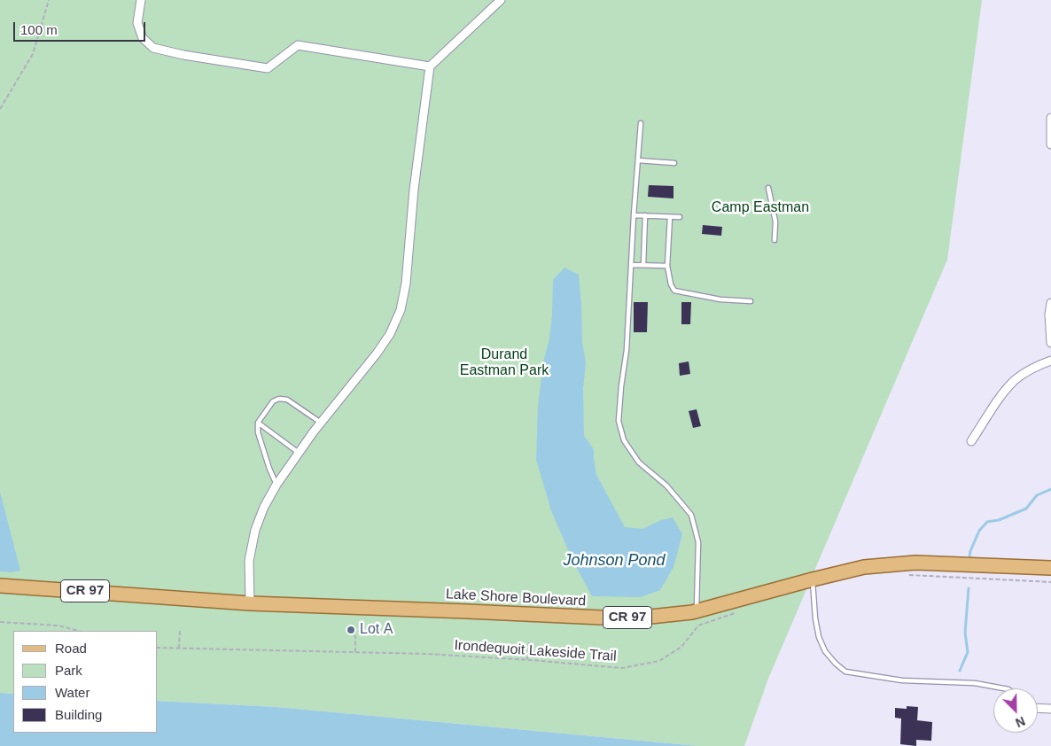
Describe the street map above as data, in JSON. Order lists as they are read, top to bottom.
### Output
{
  "streets": {
    "main road": ["CR 97", "Lake Shore Boulevard"],
    "path": ["Irondequoit Lakeside Trail"]
  },
  "water": ["Johnson Pond"],
  "parks": ["Camp Eastman", "Durand Eastman Park"],
  "places": ["Lot A"],
  "legend": [
    "Road",
    "Park",
    "Water",
    "Building"
  ],
  "scale_bar": "100 m",
  "north": "bottom right"
}
